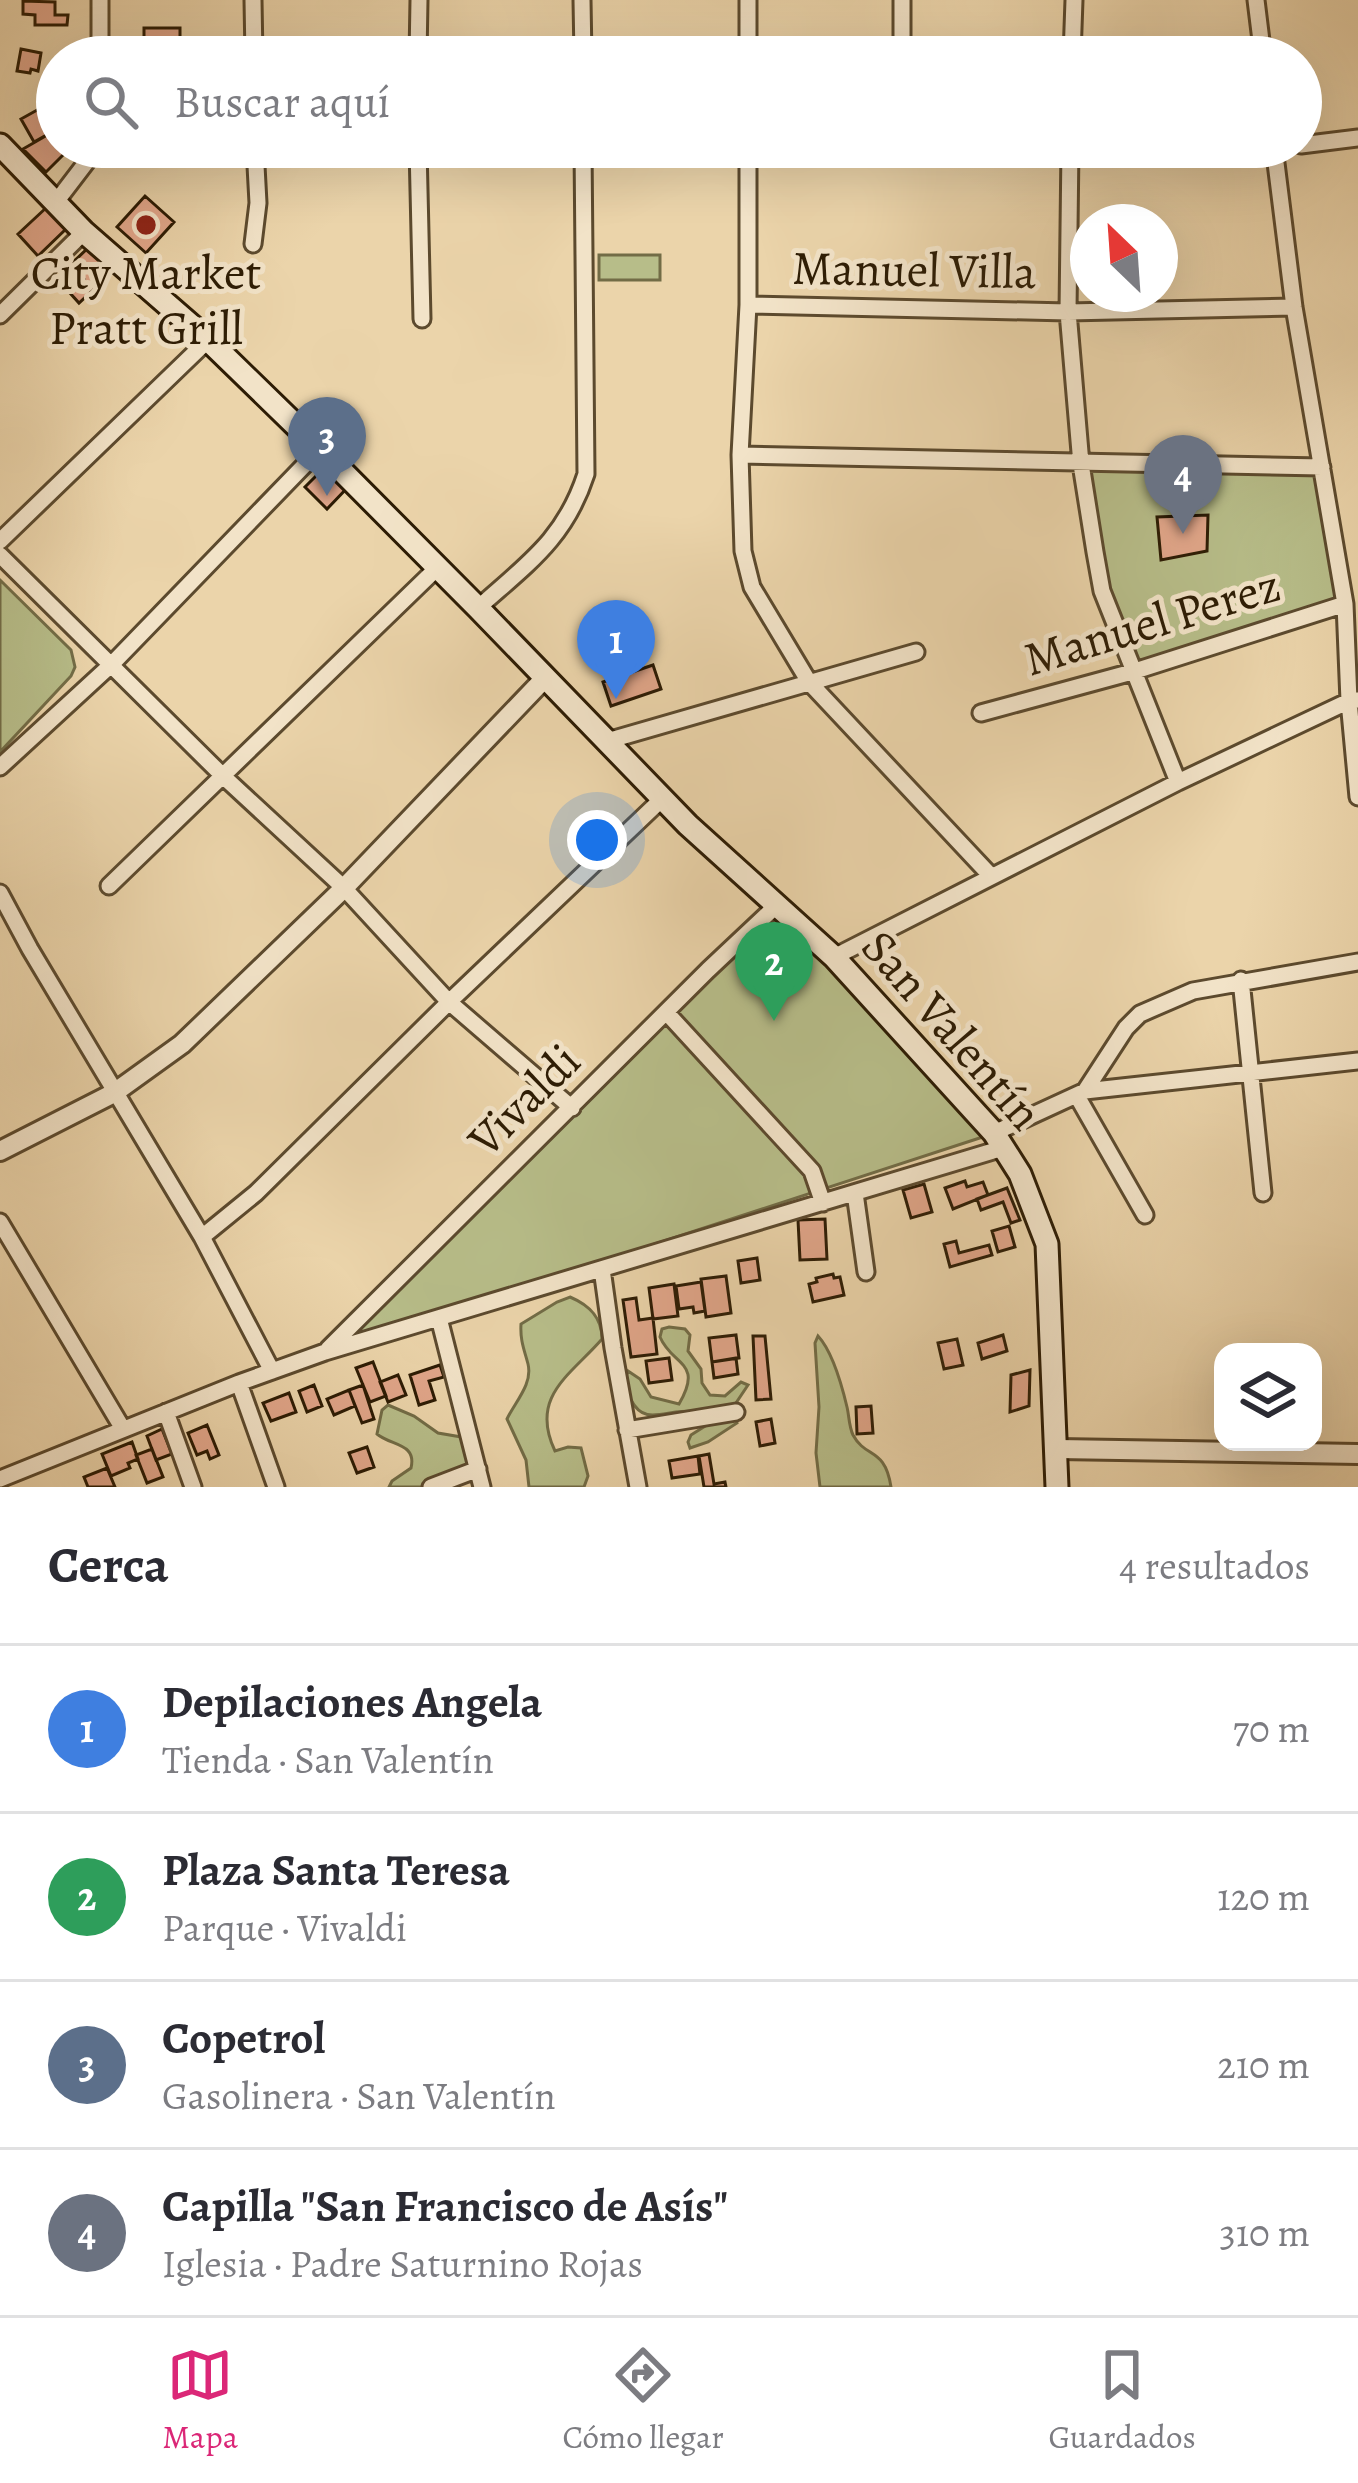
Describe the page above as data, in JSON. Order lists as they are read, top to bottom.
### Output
{
  "streets": {
    "main road": ["San Valentín"],
    "street": ["Manuel Villa", "Manuel Perez", "Vivaldi"]
  },
  "crossings": [
    ["San Valentín", "Vivaldi"]
  ],
  "places": ["City Market Pratt Grill"],
  "north": "top left",
  "page": {
    "search": "Buscar aquí",
    "pins": [
      "3",
      "4",
      "1",
      "2"
    ],
    "heading": ["Cerca", "4 resultados"],
    "list": [
      {
        "mark": "1",
        "name": "Depilaciones Angela",
        "note": "Tienda · San Valentín",
        "value": "70 m"
      },
      {
        "mark": "2",
        "name": "Plaza Santa Teresa",
        "note": "Parque · Vivaldi",
        "value": "120 m"
      },
      {
        "mark": "3",
        "name": "Copetrol",
        "note": "Gasolinera · San Valentín",
        "value": "210 m"
      },
      {
        "mark": "4",
        "name": "Capilla \"San Francisco de Asís\"",
        "note": "Iglesia · Padre Saturnino Rojas",
        "value": "310 m"
      }
    ],
    "nav": ["Mapa", "Cómo llegar", "Guardados"]
  }
}
